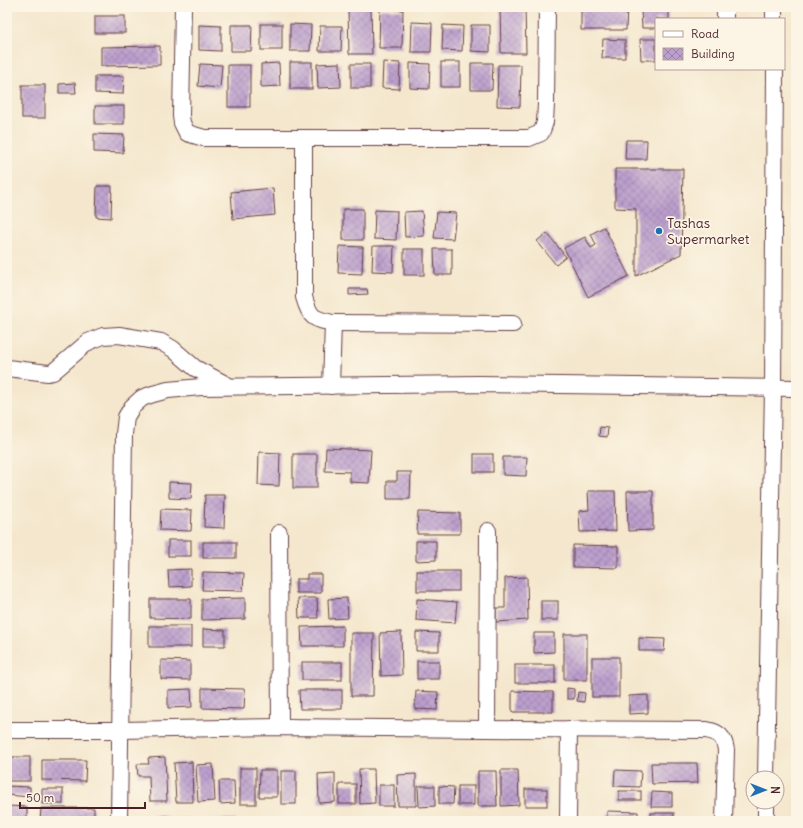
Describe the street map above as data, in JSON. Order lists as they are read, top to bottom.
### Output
{
  "places": ["Tashas Supermarket"],
  "legend": ["Road", "Building"],
  "scale_bar": "50 m",
  "north": "right"
}
